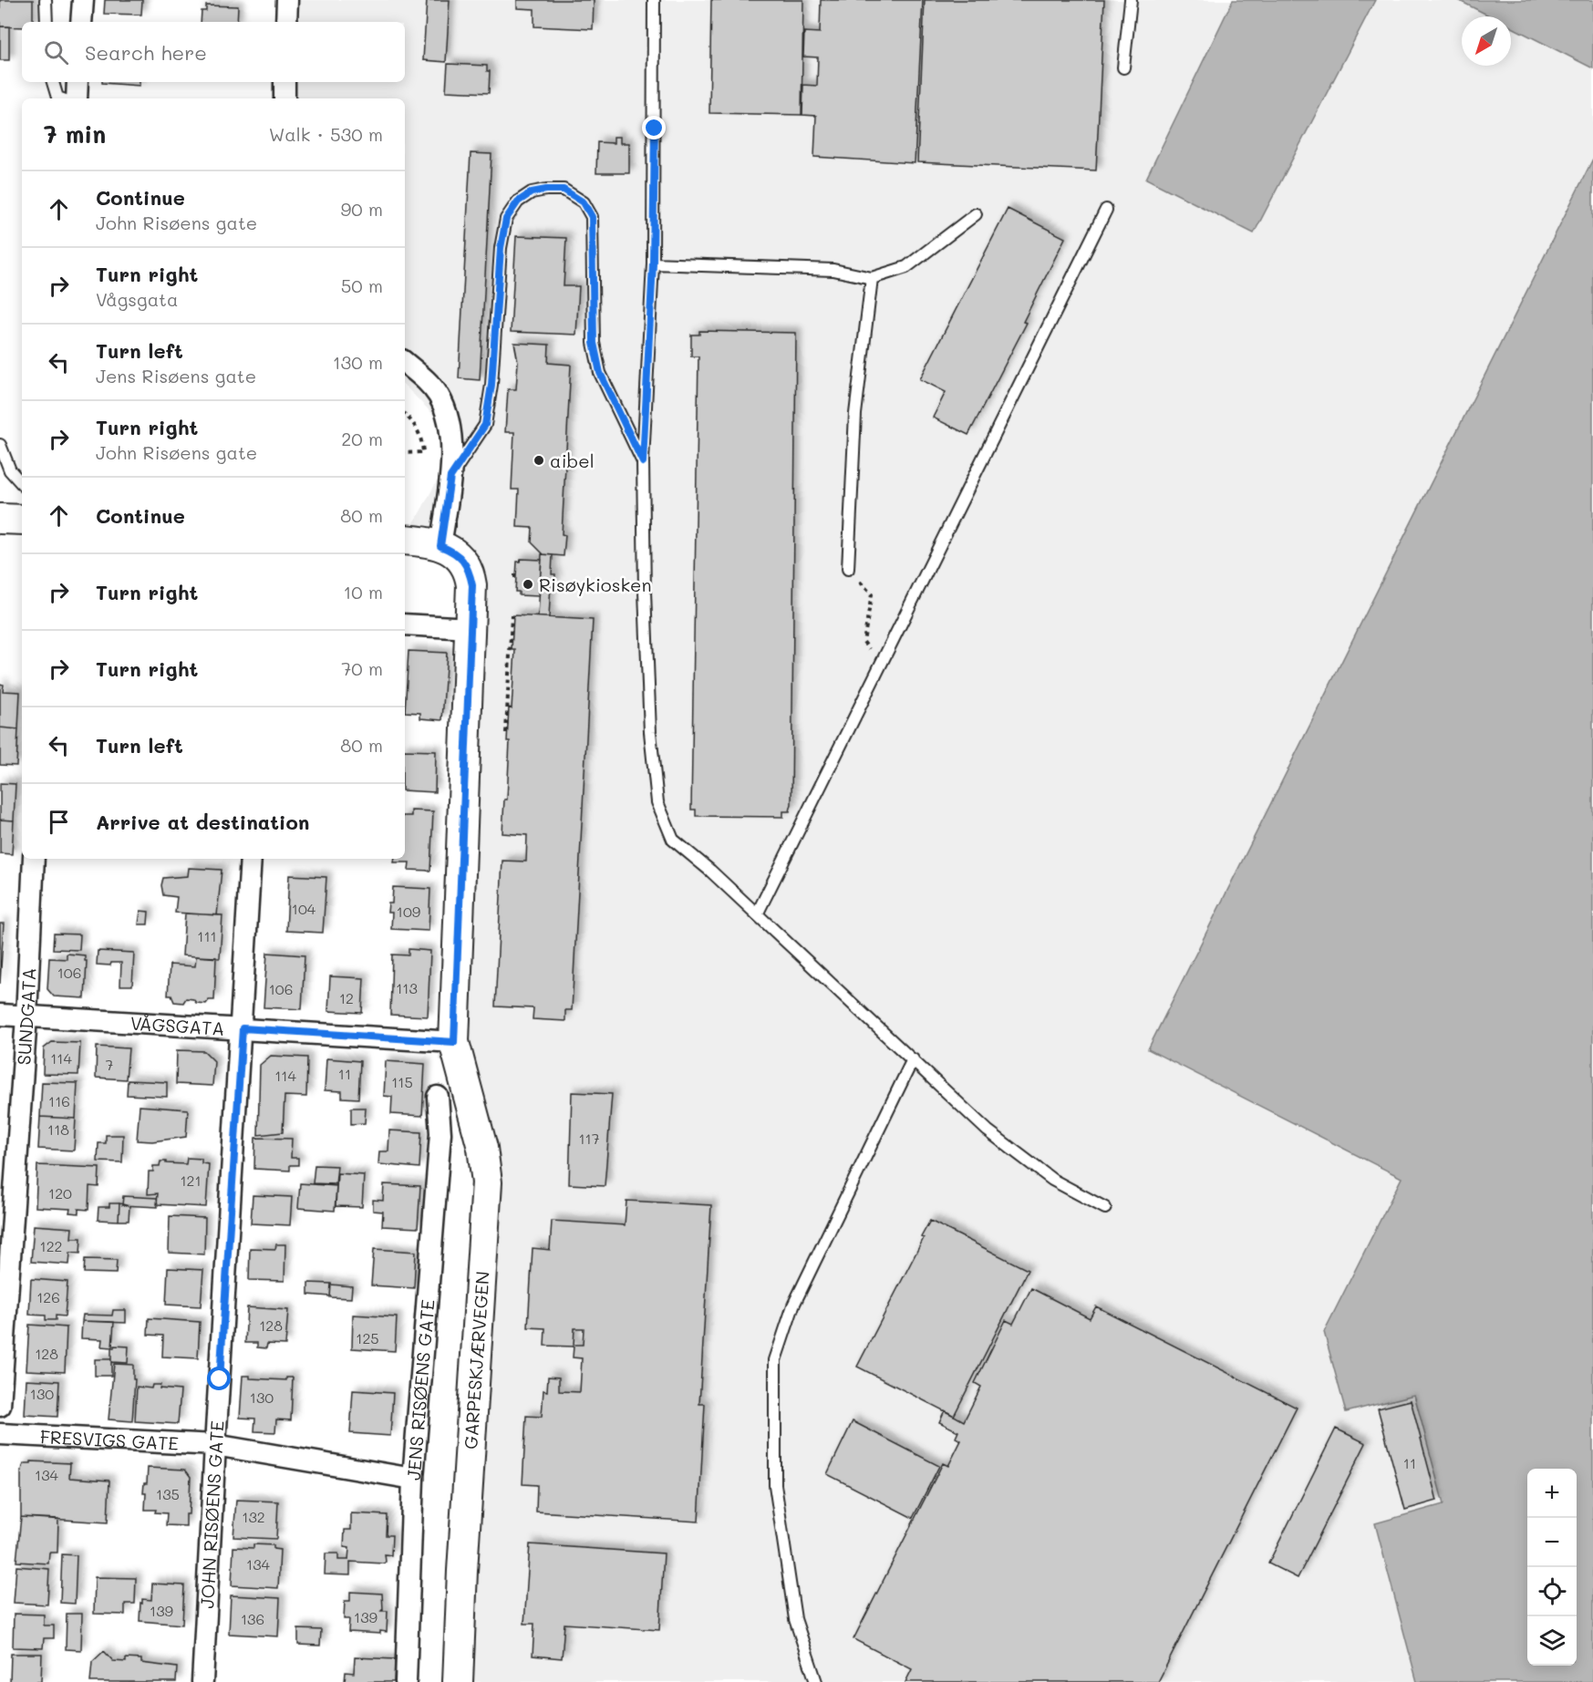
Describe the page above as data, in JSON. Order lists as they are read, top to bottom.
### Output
{
  "streets": {
    "main road": ["GARPESKJÆRVEGEN"],
    "street": [
      "SUNDGATA",
      "VÅGSGATA",
      "JENS RISØENS GATE",
      "FRESVIGS GATE",
      "JOHN RISØENS GATE"
    ]
  },
  "crossings": [
    ["SUNDGATA", "VÅGSGATA"],
    ["VÅGSGATA", "GARPESKJÆRVEGEN"],
    ["VÅGSGATA", "JOHN RISØENS GATE"],
    ["JENS RISØENS GATE", "FRESVIGS GATE"],
    ["FRESVIGS GATE", "JOHN RISØENS GATE"]
  ],
  "places": ["aibel", "Risøykiosken"],
  "house_numbers": [
    "104",
    "109",
    "111",
    "106",
    "113",
    "106",
    "12",
    "114",
    "7",
    "11",
    "114",
    "115",
    "116",
    "118",
    "117",
    "121",
    "120",
    "122",
    "126",
    "128",
    "125",
    "128",
    "130",
    "130",
    "11",
    "134",
    "135",
    "132",
    "134",
    "139",
    "139",
    "136"
  ],
  "north": "bottom left",
  "page": {
    "search": "Search here",
    "heading": ["7 min", "Walk · 530 m"],
    "list": [
      ["Continue", "John Risøens gate", "90 m"],
      ["Turn right", "Vågsgata", "50 m"],
      ["Turn left", "Jens Risøens gate", "130 m"],
      ["Turn right", "John Risøens gate", "20 m"],
      ["Continue", "80 m"],
      ["Turn right", "10 m"],
      ["Turn right", "70 m"],
      ["Turn left", "80 m"],
      "Arrive at destination"
    ],
    "map_buttons": ["+", "−"]
  }
}
